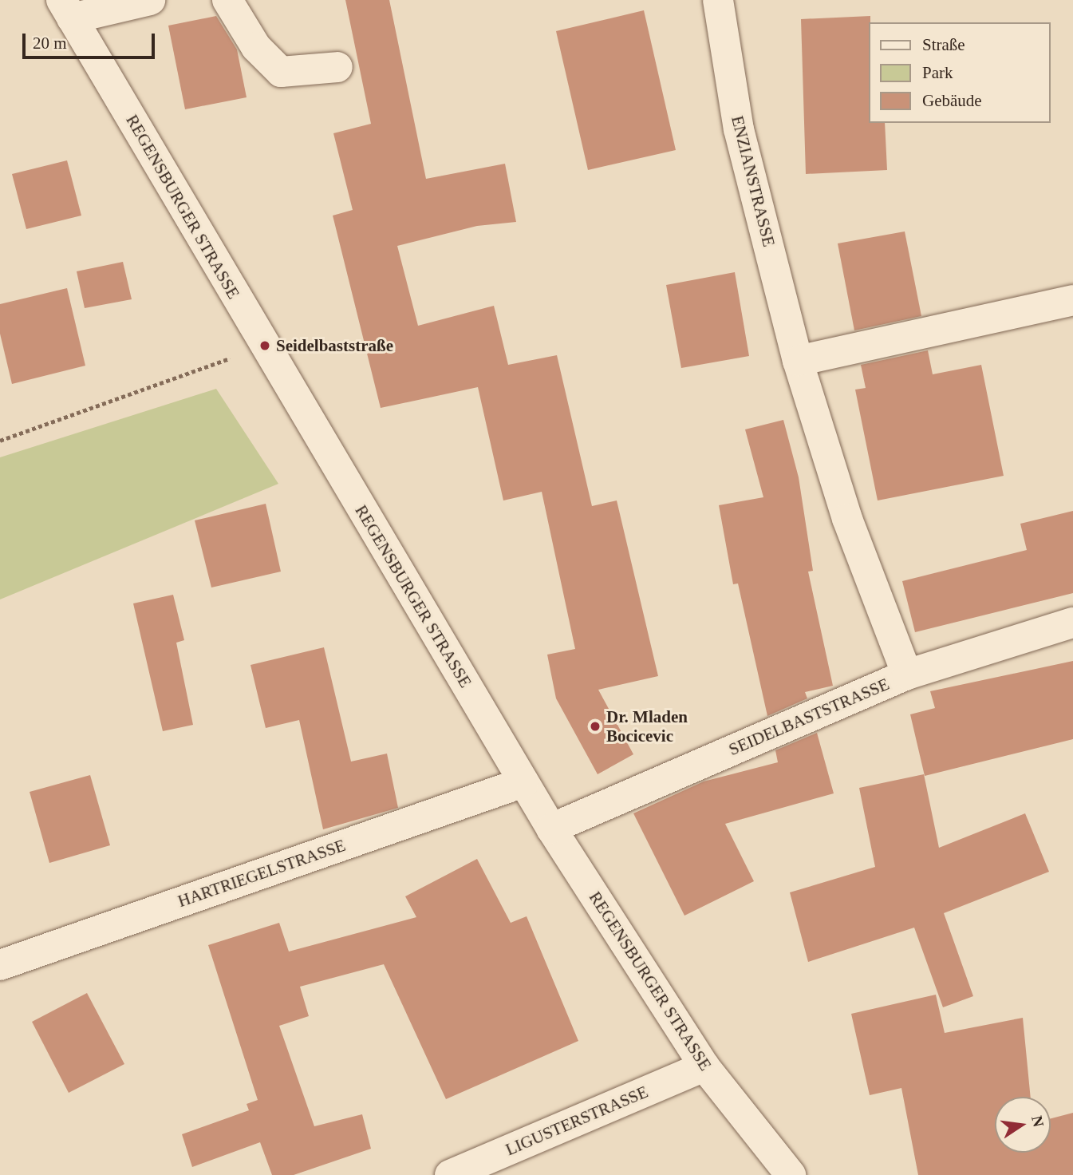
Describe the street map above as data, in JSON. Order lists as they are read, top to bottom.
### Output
{
  "streets": {
    "street": [
      "ENZIANSTRASSE",
      "REGENSBURGER STRASSE",
      "SEIDELBASTSTRASSE",
      "HARTRIEGELSTRASSE",
      "LIGUSTERSTRASSE"
    ]
  },
  "crossings": [
    ["ENZIANSTRASSE", "SEIDELBASTSTRASSE"],
    ["REGENSBURGER STRASSE", "SEIDELBASTSTRASSE"],
    ["REGENSBURGER STRASSE", "HARTRIEGELSTRASSE"],
    ["REGENSBURGER STRASSE", "LIGUSTERSTRASSE"]
  ],
  "places": ["Seidelbaststraße", "Dr. Mladen Bocicevic"],
  "legend": ["Straße", "Park", "Gebäude"],
  "scale_bar": "20 m",
  "north": "right"
}
